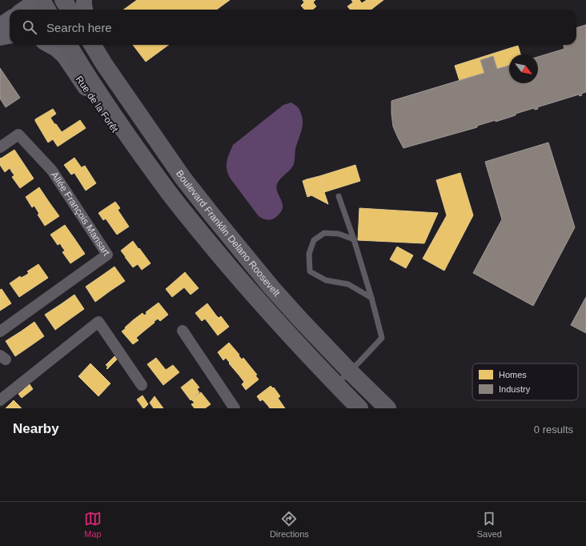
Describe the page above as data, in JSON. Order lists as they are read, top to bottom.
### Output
{
  "streets": {
    "main road": ["Boulevard Franklin Delano Roosevelt"],
    "street": ["Rue de la Forêt", "Allée François Mansart"]
  },
  "crossings": [
    ["Rue de la Forêt", "Boulevard Franklin Delano Roosevelt"]
  ],
  "legend": ["Homes", "Industry"],
  "north": "bottom right",
  "page": {
    "search": "Search here",
    "heading": ["Nearby", "0 results"],
    "nav": ["Map", "Directions", "Saved"]
  }
}
